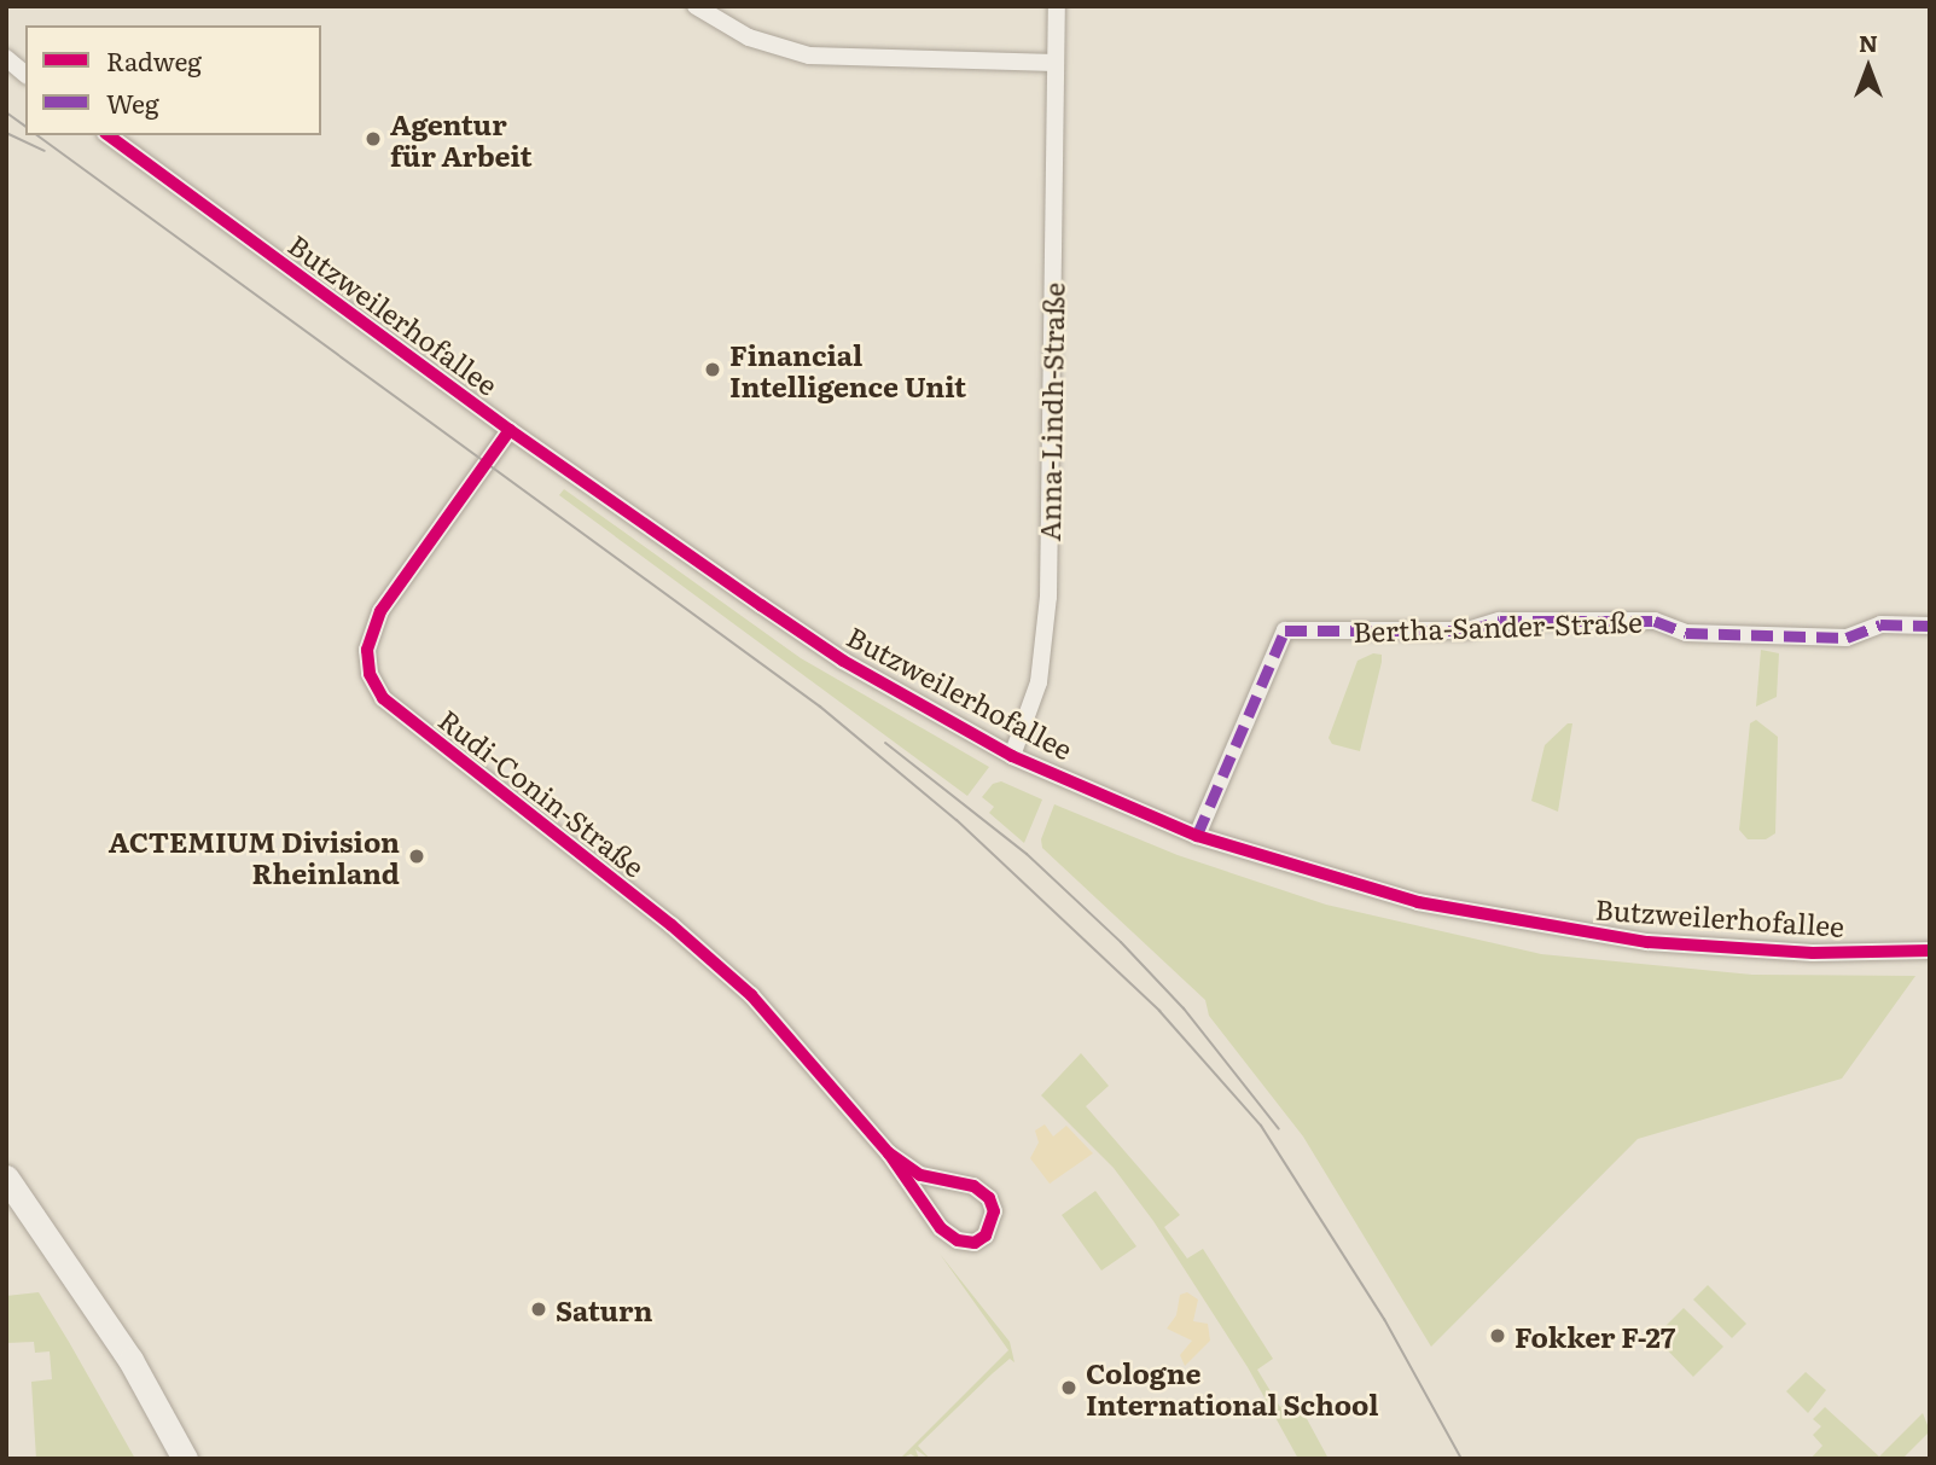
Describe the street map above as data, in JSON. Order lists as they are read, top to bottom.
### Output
{
  "streets": {
    "street": [
      "Butzweilerhofallee",
      "Anna-Lindh-Straße",
      "Bertha-Sander-Straße",
      "Rudi-Conin-Straße"
    ]
  },
  "crossings": [
    ["Butzweilerhofallee", "Anna-Lindh-Straße"],
    ["Butzweilerhofallee", "Bertha-Sander-Straße"],
    ["Butzweilerhofallee", "Rudi-Conin-Straße"]
  ],
  "places": [
    "Agentur für Arbeit",
    "Financial Intelligence Unit",
    "ACTEMIUM Division Rheinland",
    "Saturn",
    "Fokker F-27",
    "Cologne International School"
  ],
  "legend": ["Radweg", "Weg"],
  "north": "top"
}
